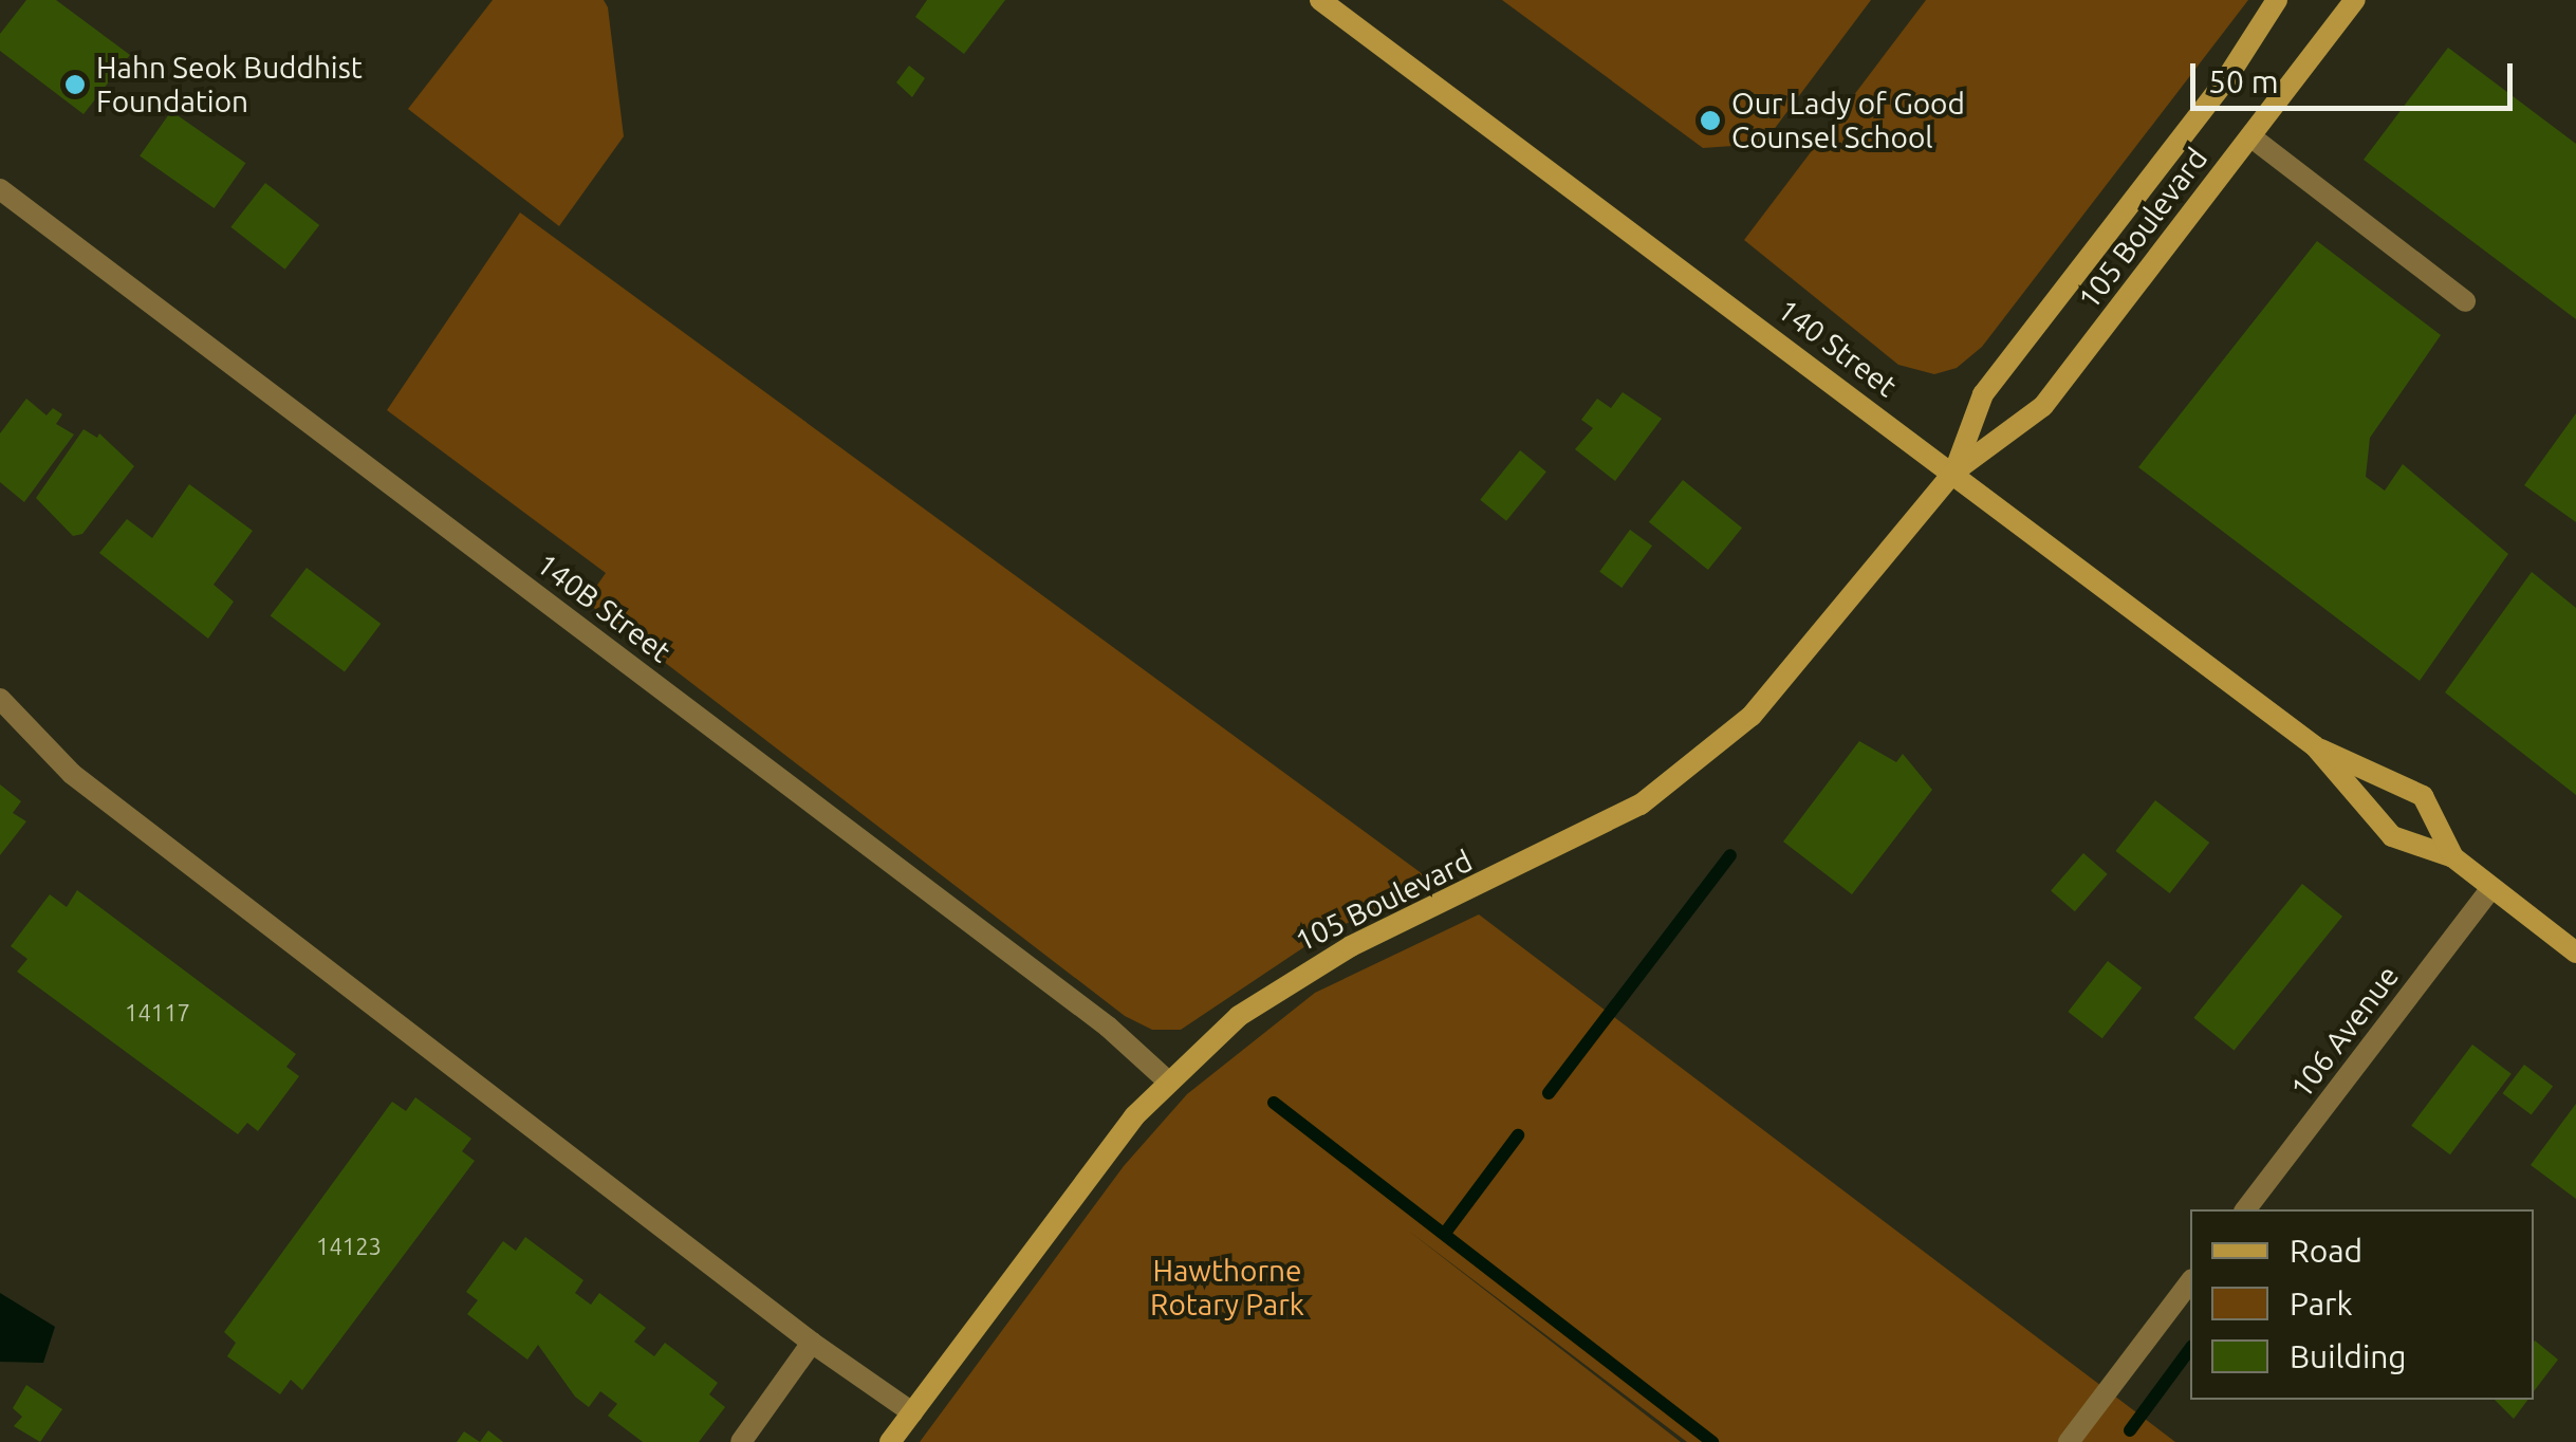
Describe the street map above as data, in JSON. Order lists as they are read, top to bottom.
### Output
{
  "streets": {
    "street": [
      "105 Boulevard",
      "140 Street",
      "140B Street",
      "106 Avenue"
    ]
  },
  "crossings": [
    ["105 Boulevard", "140 Street"],
    ["105 Boulevard", "140B Street"],
    ["140 Street", "106 Avenue"]
  ],
  "parks": ["Hawthorne Rotary Park"],
  "places": ["Hahn Seok Buddhist Foundation", "Our Lady of Good Counsel School"],
  "house_numbers": ["14117", "14123"],
  "legend": ["Road", "Park", "Building"],
  "scale_bar": "50 m"
}
